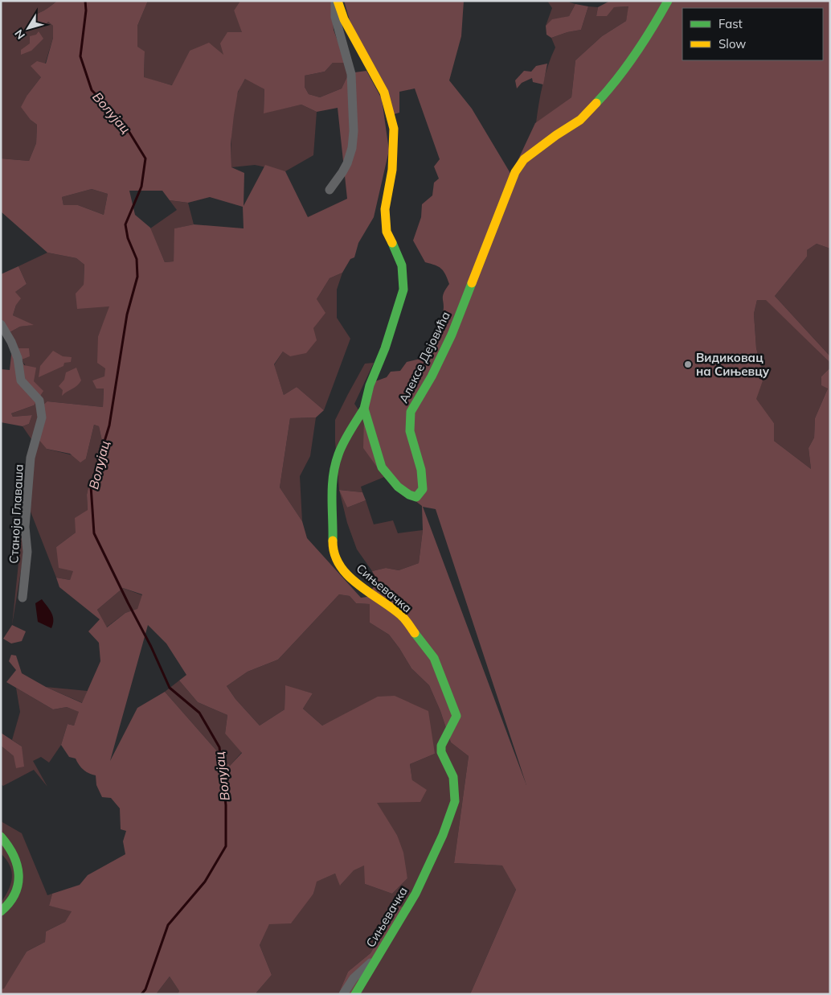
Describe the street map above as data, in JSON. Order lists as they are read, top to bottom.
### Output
{
  "streets": {
    "street": ["Алексе Дејовића", "Станоја Главаша", "Сињевачка"]
  },
  "crossings": [
    ["Алексе Дејовића", "Сињевачка"]
  ],
  "water": ["Волујац"],
  "places": ["Видиковац на Сињевцу"],
  "legend": ["Fast", "Slow"],
  "north": "bottom left"
}
